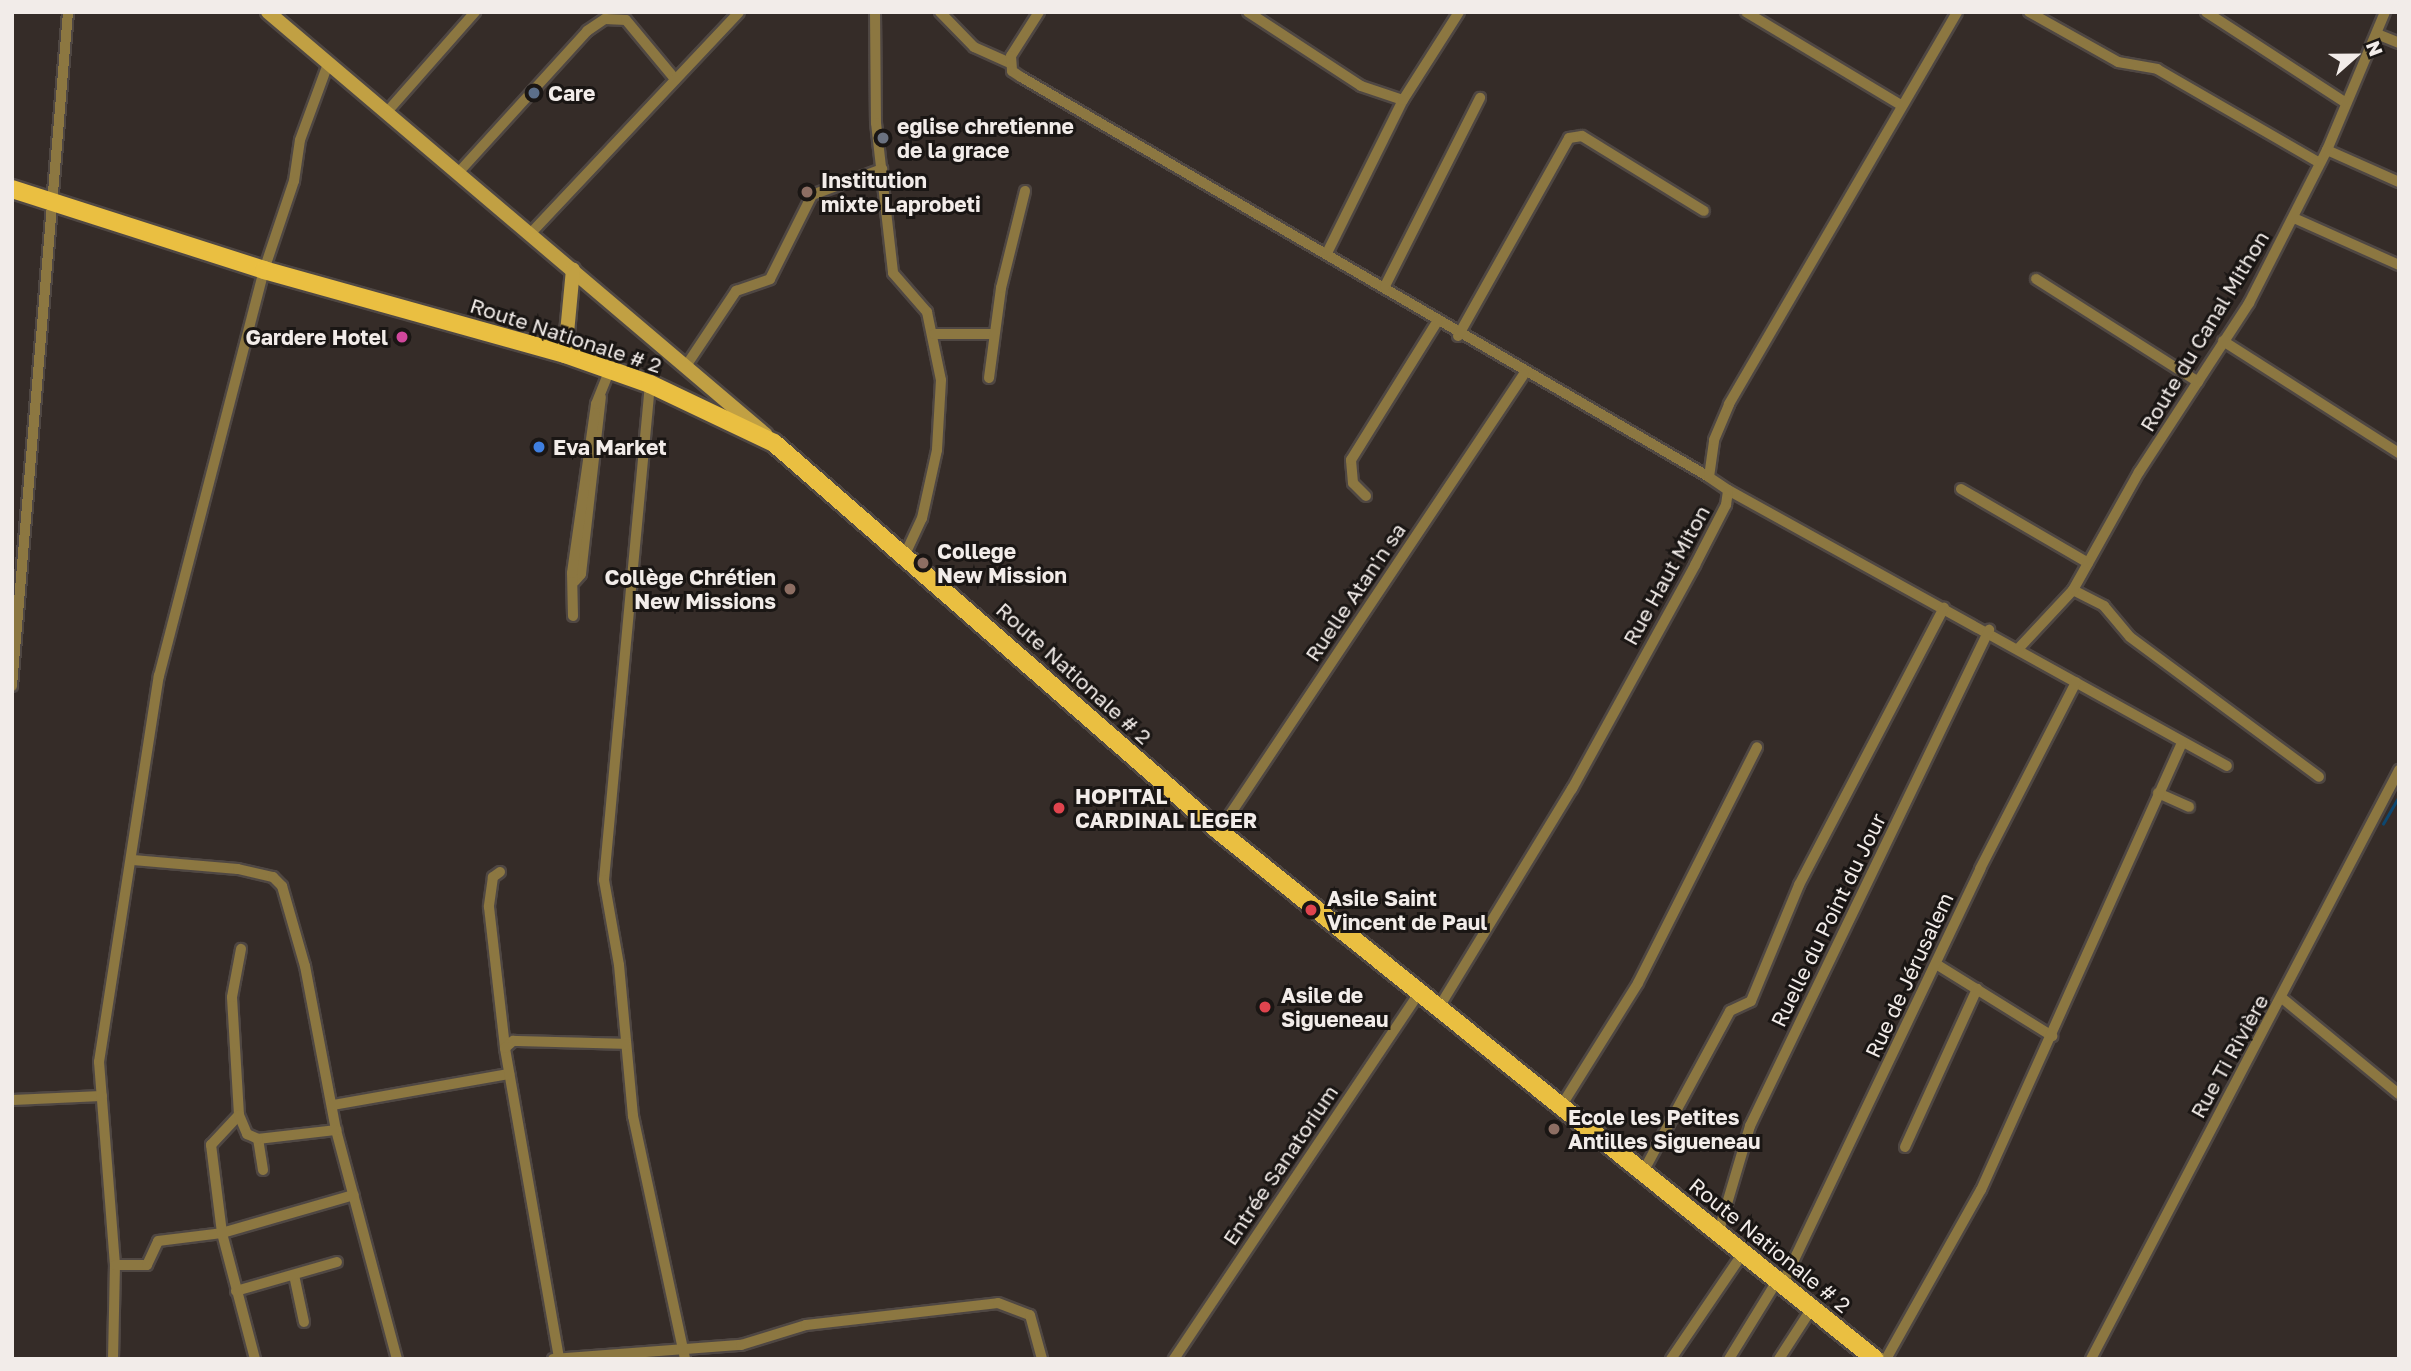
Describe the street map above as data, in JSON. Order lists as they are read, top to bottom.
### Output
{
  "streets": {
    "main road": ["Route Nationale # 2"],
    "street": [
      "Route du Canal Mithon",
      "Rue Haut Miton",
      "Ruelle Atan'n sa",
      "Ruelle du Point du Jour",
      "Rue de Jérusalem",
      "Rue Ti Rivière",
      "Entrée Sanatorium"
    ]
  },
  "crossings": [
    ["Route Nationale # 2", "Rue Haut Miton"],
    ["Route Nationale # 2", "Ruelle Atan'n sa"],
    ["Route Nationale # 2", "Ruelle du Point du Jour"],
    ["Route Nationale # 2", "Rue de Jérusalem"],
    ["Route Nationale # 2", "Entrée Sanatorium"]
  ],
  "places": [
    "Care",
    "eglise chretienne de la grace",
    "Institution mixte Laprobeti",
    "Gardere Hotel",
    "Eva Market",
    "College New Mission",
    "Collège Chrétien New Missions",
    "HOPITAL CARDINAL LEGER",
    "Asile Saint Vincent de Paul",
    "Asile de Sigueneau",
    "Ecole les Petites Antilles Sigueneau"
  ],
  "north": "right"
}
